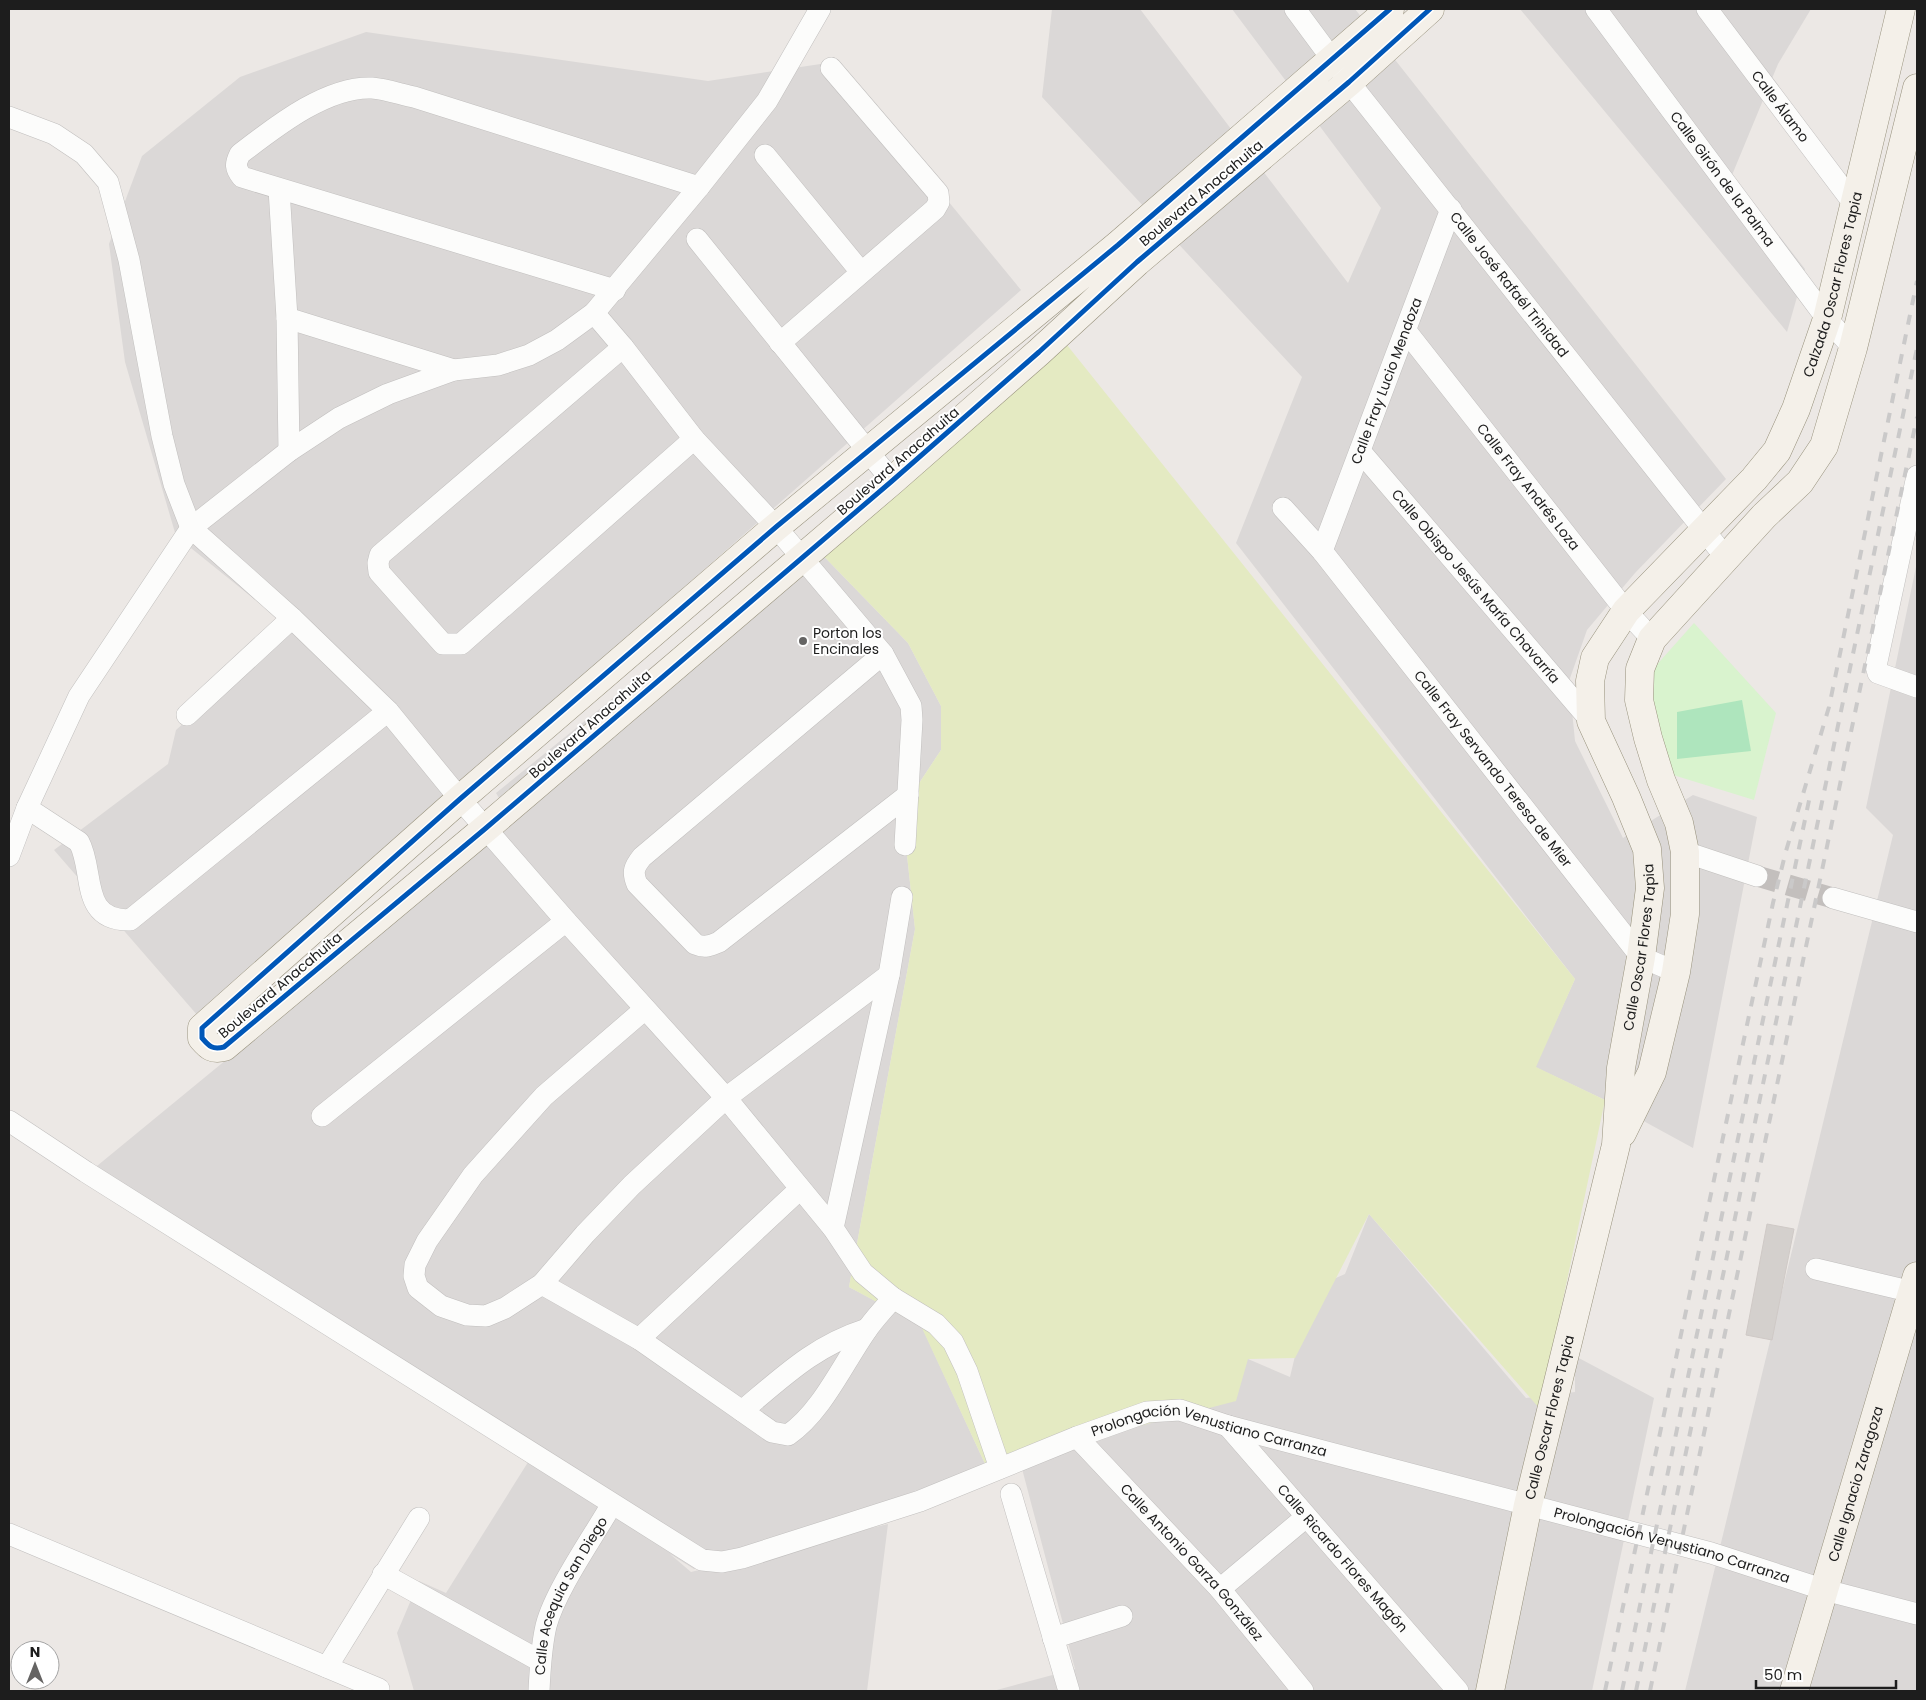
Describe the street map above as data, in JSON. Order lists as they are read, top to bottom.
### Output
{
  "streets": {
    "street": [
      "Calle Álamo",
      "Calle Girón de la Palma",
      "Boulevard Anacahuita",
      "Calle José Rafaél Trinidad",
      "Calzada Oscar Flores Tapia",
      "Calle Fray Lucio Mendoza",
      "Calle Fray Andrés Loza",
      "Calle Obispo Jesús María Chavarría",
      "Calle Fray Servando Teresa de Mier",
      "Calle Oscar Flores Tapia",
      "Prolongación Venustiano Carranza",
      "Calle Ignacio Zaragoza",
      "Calle Ricardo Flores Magón",
      "Calle Antonio Garza González",
      "Calle Acequia San Diego"
    ]
  },
  "crossings": [
    ["Calle Álamo", "Calzada Oscar Flores Tapia"],
    ["Calle Girón de la Palma", "Calzada Oscar Flores Tapia"],
    ["Boulevard Anacahuita", "Calle José Rafaél Trinidad"],
    ["Calle José Rafaél Trinidad", "Calzada Oscar Flores Tapia"],
    ["Calle José Rafaél Trinidad", "Calle Fray Lucio Mendoza"],
    ["Calle José Rafaél Trinidad", "Calle Oscar Flores Tapia"],
    ["Calzada Oscar Flores Tapia", "Calle Oscar Flores Tapia"],
    ["Calle Fray Lucio Mendoza", "Calle Fray Andrés Loza"],
    ["Calle Fray Lucio Mendoza", "Calle Obispo Jesús María Chavarría"],
    ["Calle Fray Lucio Mendoza", "Calle Fray Servando Teresa de Mier"],
    ["Calle Fray Andrés Loza", "Calle Oscar Flores Tapia"],
    ["Calle Obispo Jesús María Chavarría", "Calle Oscar Flores Tapia"],
    ["Calle Fray Servando Teresa de Mier", "Calle Oscar Flores Tapia"],
    ["Calle Oscar Flores Tapia", "Prolongación Venustiano Carranza"],
    ["Prolongación Venustiano Carranza", "Calle Ignacio Zaragoza"],
    ["Prolongación Venustiano Carranza", "Calle Ricardo Flores Magón"],
    ["Prolongación Venustiano Carranza", "Calle Antonio Garza González"],
    ["Prolongación Venustiano Carranza", "Calle Acequia San Diego"]
  ],
  "places": ["Porton los Encinales"],
  "scale_bar": "50 m",
  "north": "top"
}
